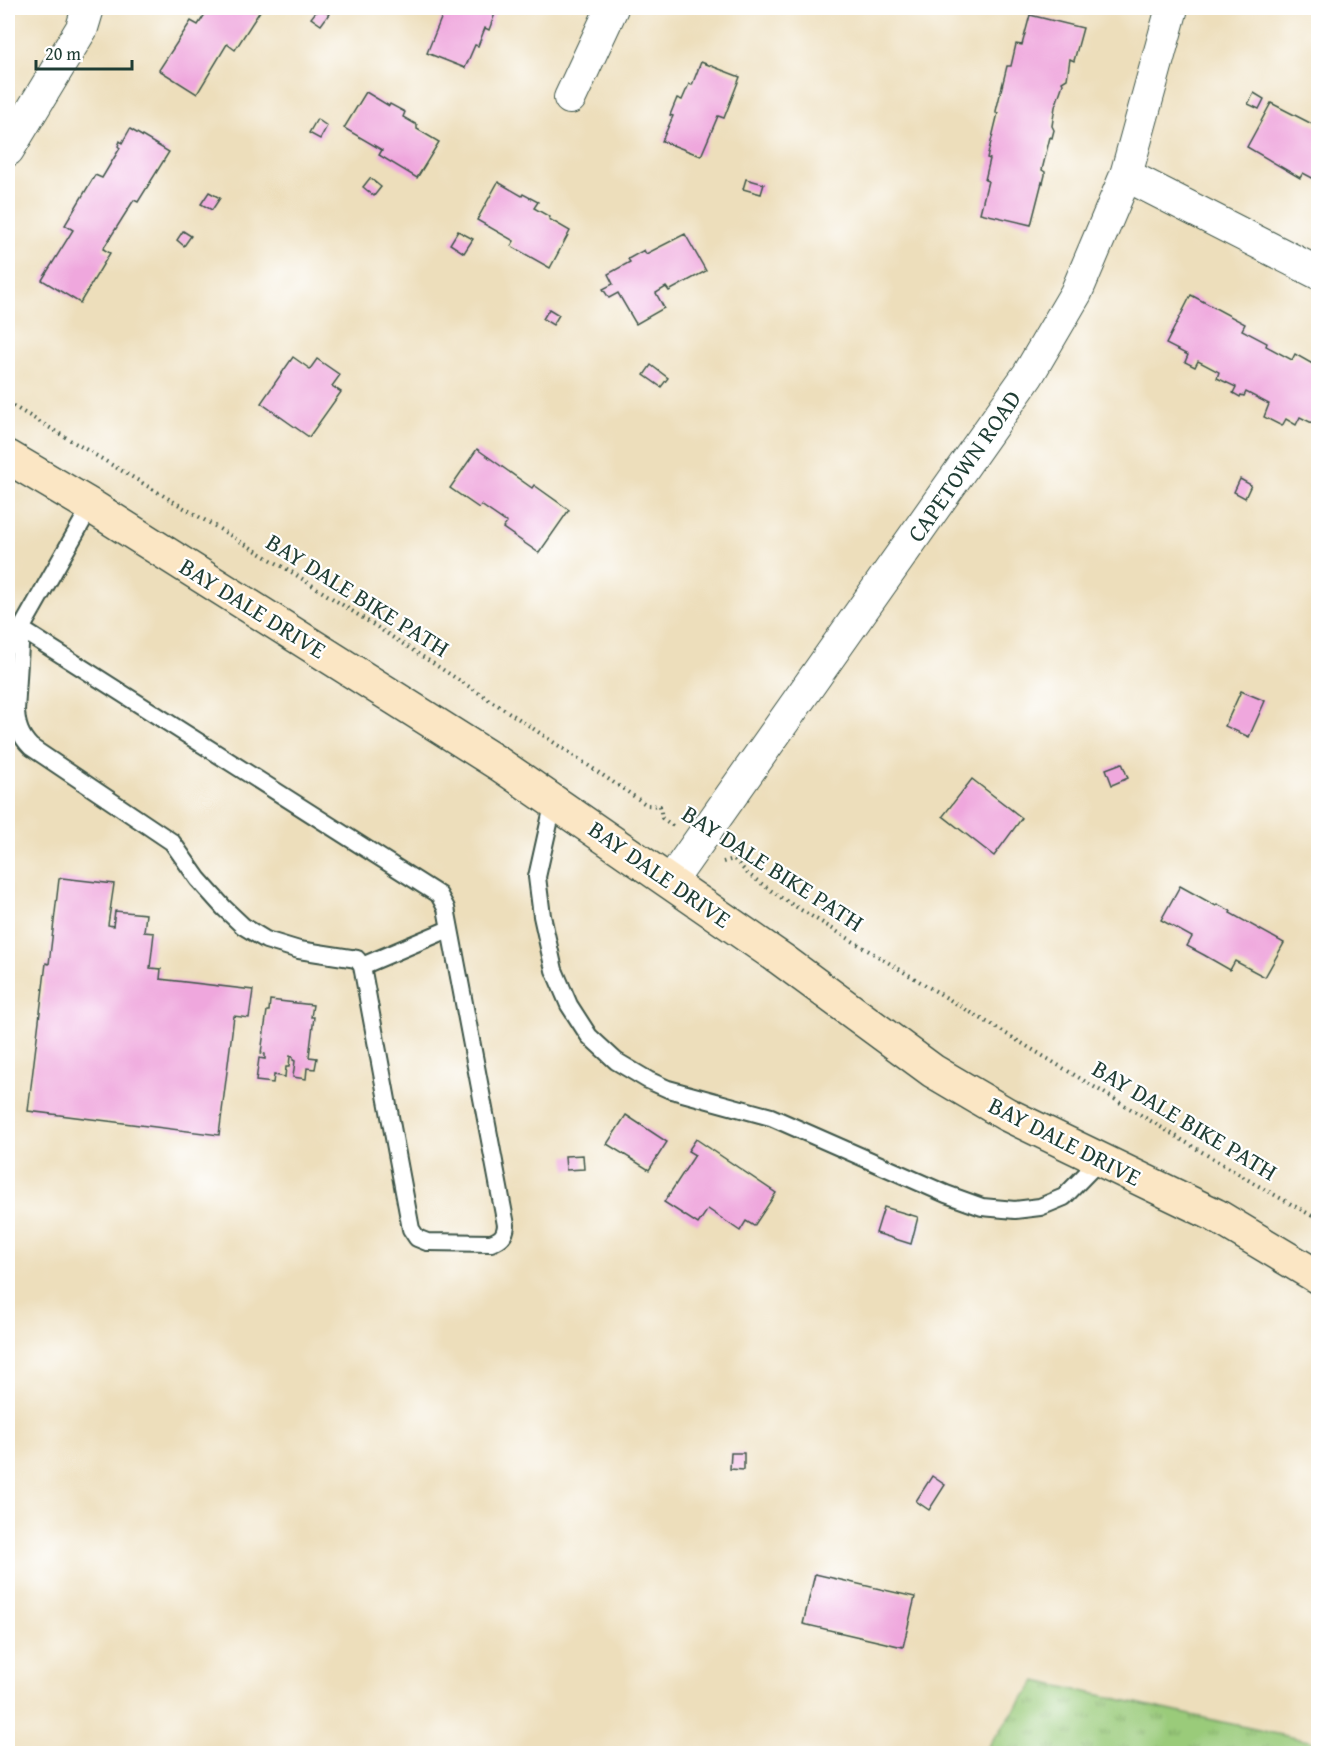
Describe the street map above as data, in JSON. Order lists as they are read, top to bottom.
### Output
{
  "streets": {
    "street": ["CAPETOWN ROAD", "BAY DALE DRIVE"],
    "path": ["BAY DALE BIKE PATH"]
  },
  "crossings": [
    ["CAPETOWN ROAD", "BAY DALE BIKE PATH"],
    ["CAPETOWN ROAD", "BAY DALE DRIVE"]
  ],
  "scale_bar": "20 m"
}
